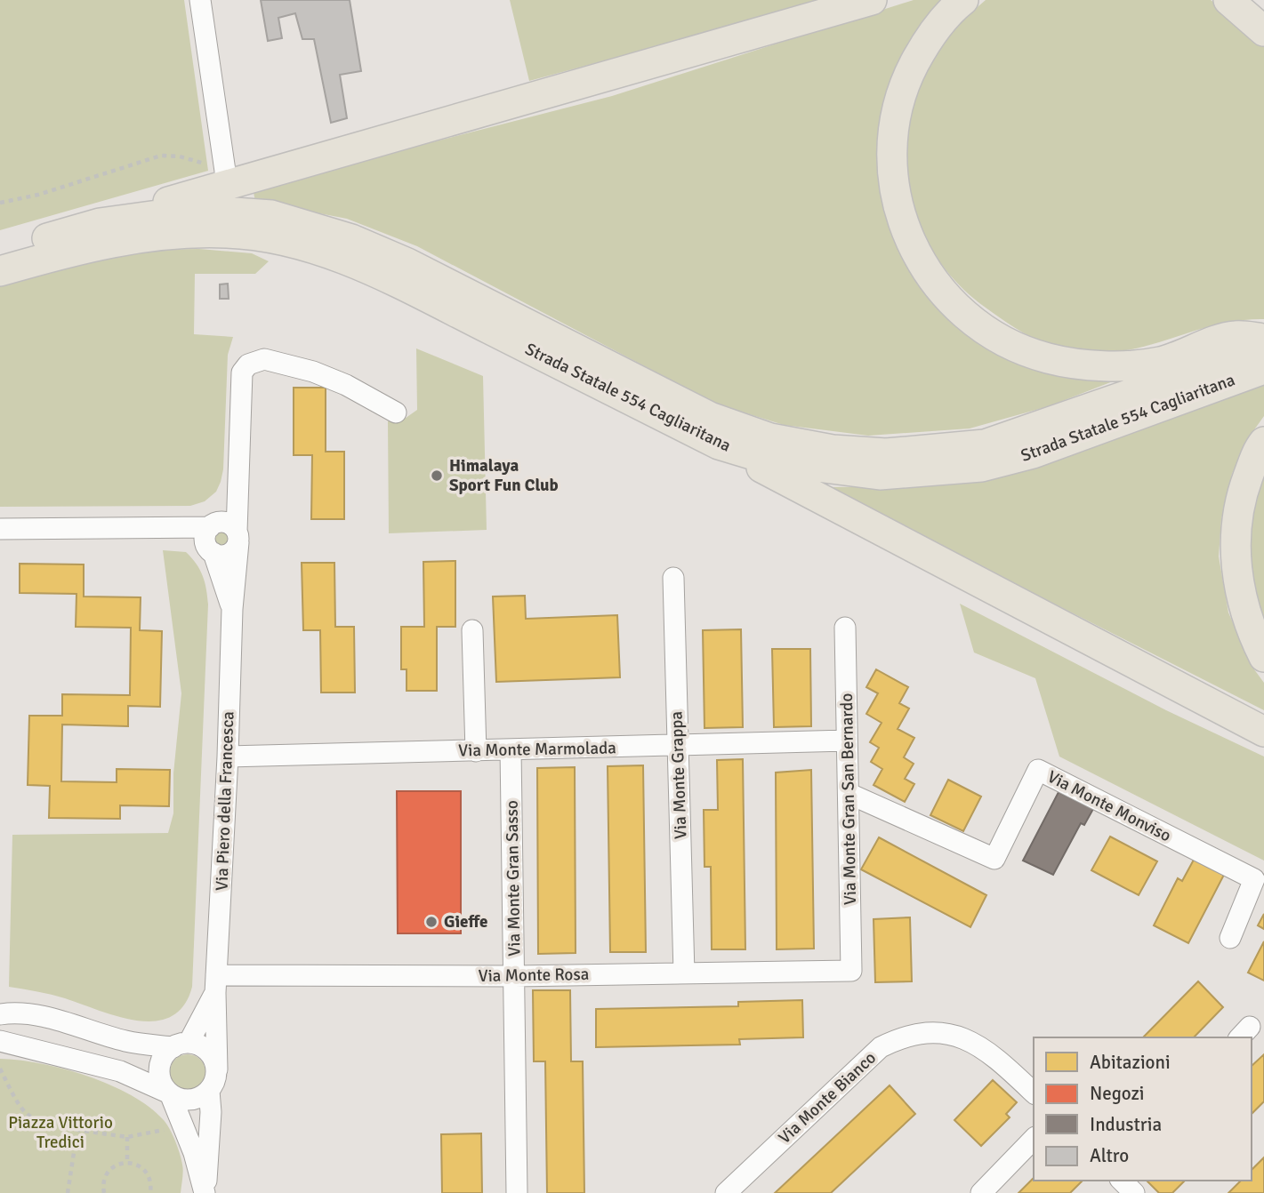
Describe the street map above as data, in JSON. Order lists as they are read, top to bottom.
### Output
{
  "streets": {
    "highway": ["Strada Statale 554 Cagliaritana"],
    "street": [
      "Via Monte Marmolada",
      "Via Monte Grappa",
      "Via Monte Gran San Bernardo",
      "Via Piero della Francesca",
      "Via Monte Monviso",
      "Via Monte Gran Sasso",
      "Via Monte Rosa",
      "Via Monte Bianco"
    ]
  },
  "crossings": [
    ["Via Monte Marmolada", "Via Monte Grappa"],
    ["Via Monte Marmolada", "Via Monte Gran San Bernardo"],
    ["Via Monte Marmolada", "Via Piero della Francesca"],
    ["Via Monte Marmolada", "Via Monte Gran Sasso"],
    ["Via Monte Grappa", "Via Monte Rosa"],
    ["Via Monte Gran San Bernardo", "Via Monte Monviso"],
    ["Via Monte Gran San Bernardo", "Via Monte Rosa"],
    ["Via Piero della Francesca", "Via Monte Rosa"],
    ["Via Monte Gran Sasso", "Via Monte Rosa"]
  ],
  "parks": ["Piazza Vittorio Tredici"],
  "places": ["Himalaya Sport Fun Club", "Gieffe"],
  "legend": [
    "Abitazioni",
    "Negozi",
    "Industria",
    "Altro"
  ]
}
